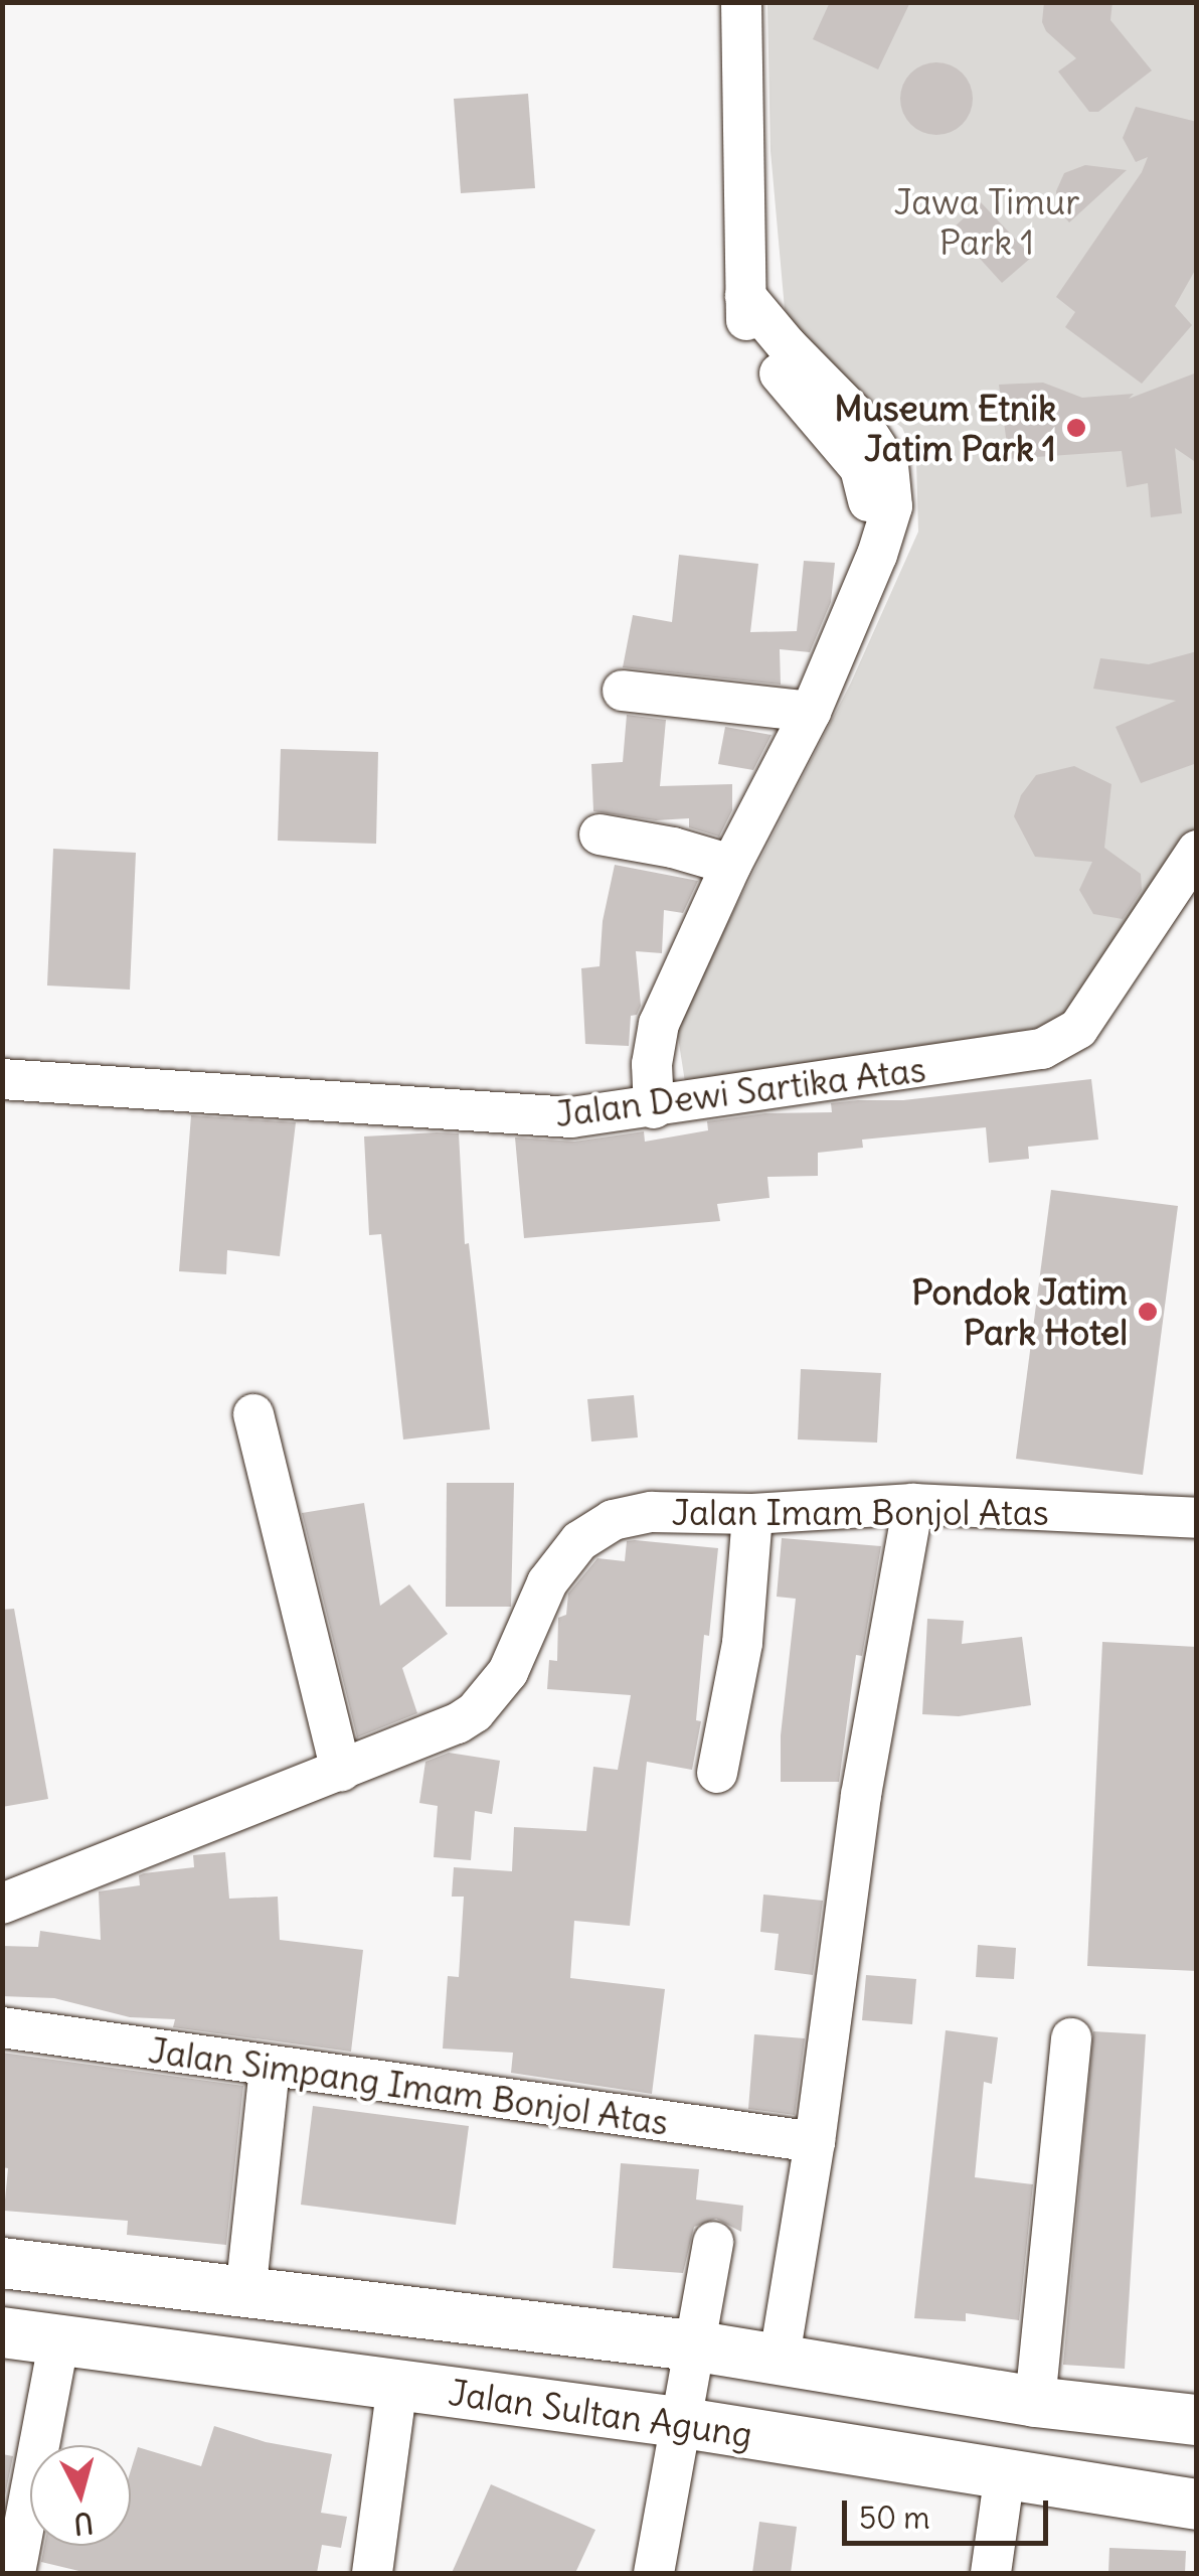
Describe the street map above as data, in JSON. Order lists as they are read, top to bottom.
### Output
{
  "streets": {
    "main road": ["Jalan Sultan Agung"],
    "street": ["Jalan Dewi Sartika Atas", "Jalan Imam Bonjol Atas", "Jalan Simpang Imam Bonjol Atas"]
  },
  "parks": ["Jawa Timur Park 1"],
  "places": ["Museum Etnik Jatim Park 1", "Pondok Jatim Park Hotel"],
  "scale_bar": "50 m",
  "north": "bottom"
}
